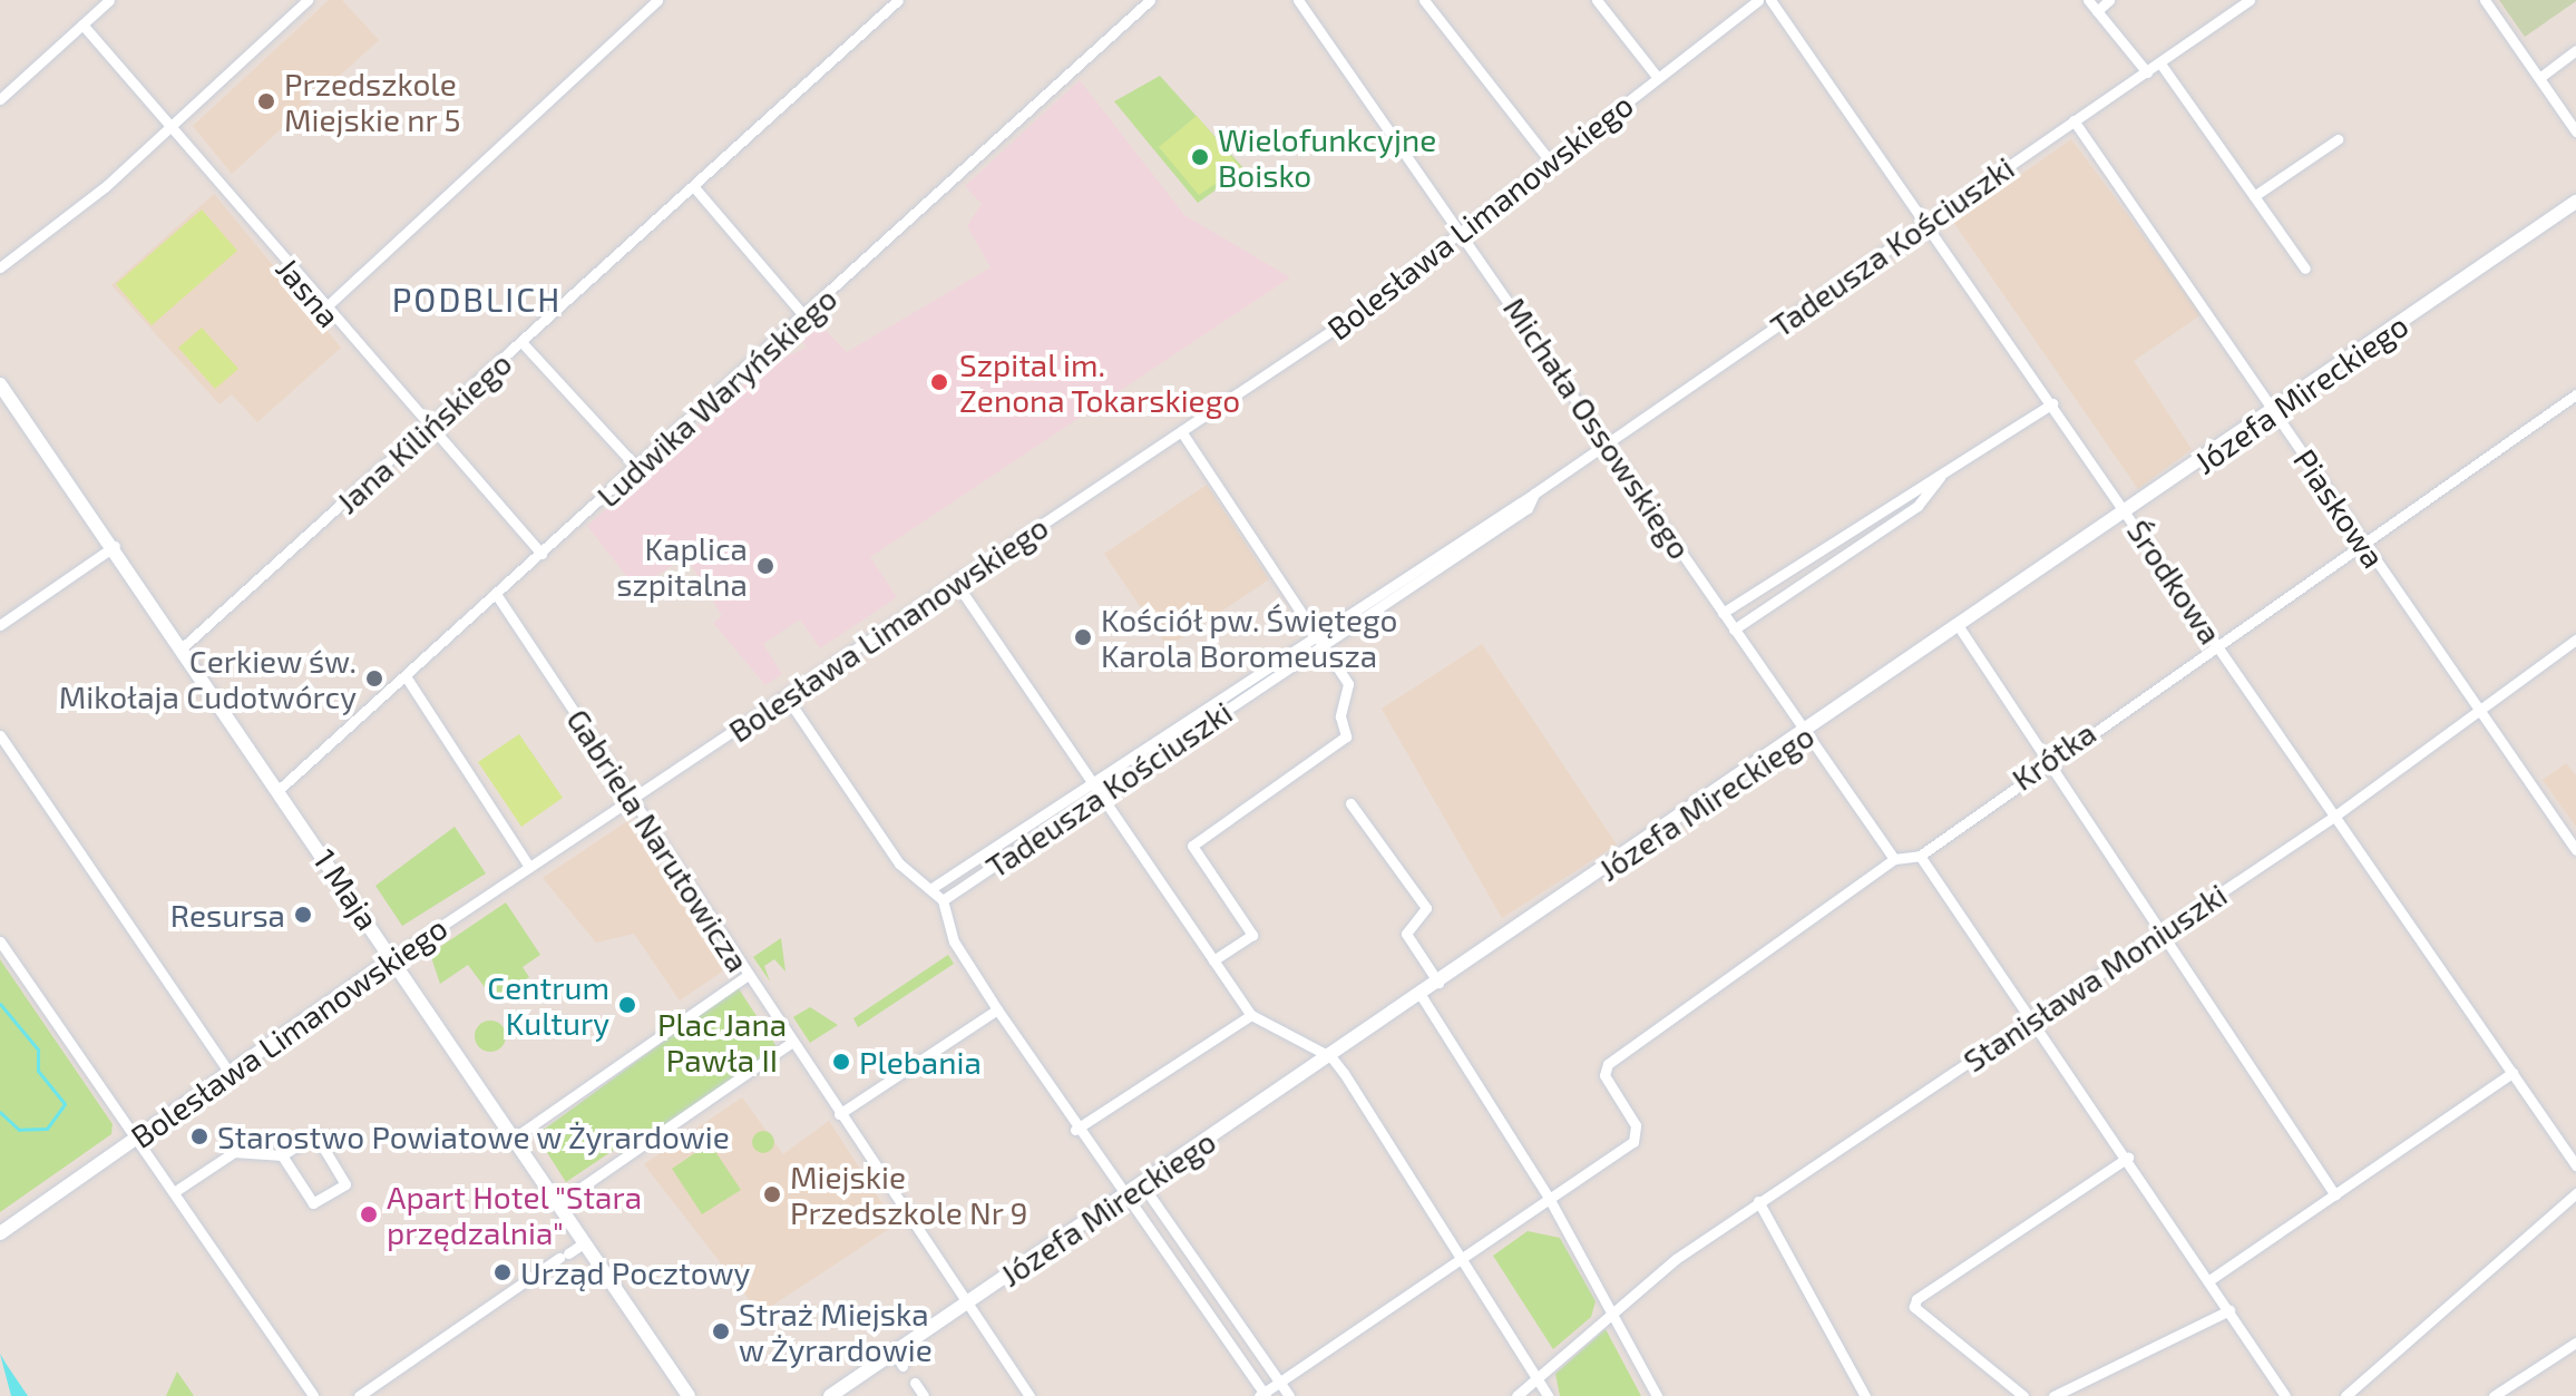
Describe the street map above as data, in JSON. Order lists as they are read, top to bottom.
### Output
{
  "streets": {
    "street": [
      "Bolesława Limanowskiego",
      "Tadeusza Kościuszki",
      "Jasna",
      "Józefa Mireckiego",
      "Ludwika Waryńskiego",
      "Michała Ossowskiego",
      "Jana Kilińskiego",
      "Piaskowa",
      "Środkowa",
      "Krótka",
      "Gabriela Narutowicza",
      "1 Maja",
      "Stanisława Moniuszki"
    ]
  },
  "crossings": [
    ["Bolesława Limanowskiego", "Michała Ossowskiego"],
    ["Bolesława Limanowskiego", "Gabriela Narutowicza"],
    ["Bolesława Limanowskiego", "1 Maja"],
    ["Tadeusza Kościuszki", "Michała Ossowskiego"],
    ["Tadeusza Kościuszki", "Piaskowa"],
    ["Tadeusza Kościuszki", "Środkowa"],
    ["Jasna", "Ludwika Waryńskiego"],
    ["Jasna", "Jana Kilińskiego"],
    ["Józefa Mireckiego", "Michała Ossowskiego"],
    ["Józefa Mireckiego", "Piaskowa"],
    ["Józefa Mireckiego", "Środkowa"],
    ["Józefa Mireckiego", "Gabriela Narutowicza"],
    ["Ludwika Waryńskiego", "Gabriela Narutowicza"],
    ["Ludwika Waryńskiego", "1 Maja"],
    ["Michała Ossowskiego", "Krótka"],
    ["Jana Kilińskiego", "1 Maja"],
    ["Piaskowa", "Krótka"],
    ["Piaskowa", "Stanisława Moniuszki"],
    ["Środkowa", "Krótka"],
    ["Środkowa", "Stanisława Moniuszki"]
  ],
  "districts": ["PODBLICH"],
  "parks": ["Plac Jana Pawła II"],
  "places": [
    "Przedszkole Miejskie nr 5",
    "Wielofunkcyjne Boisko",
    "Szpital im. Zenona Tokarskiego",
    "Kaplica szpitalna",
    "Kościół pw. Świętego Karola Boromeusza",
    "Cerkiew św. Mikołaja Cudotwórcy",
    "Resursa",
    "Centrum Kultury",
    "Plebania",
    "Starostwo Powiatowe w Żyrardowie",
    "Miejskie Przedszkole Nr 9",
    "Apart Hotel \"Stara przędzalnia\"",
    "Urząd Pocztowy",
    "Straż Miejska w Żyrardowie"
  ]
}
